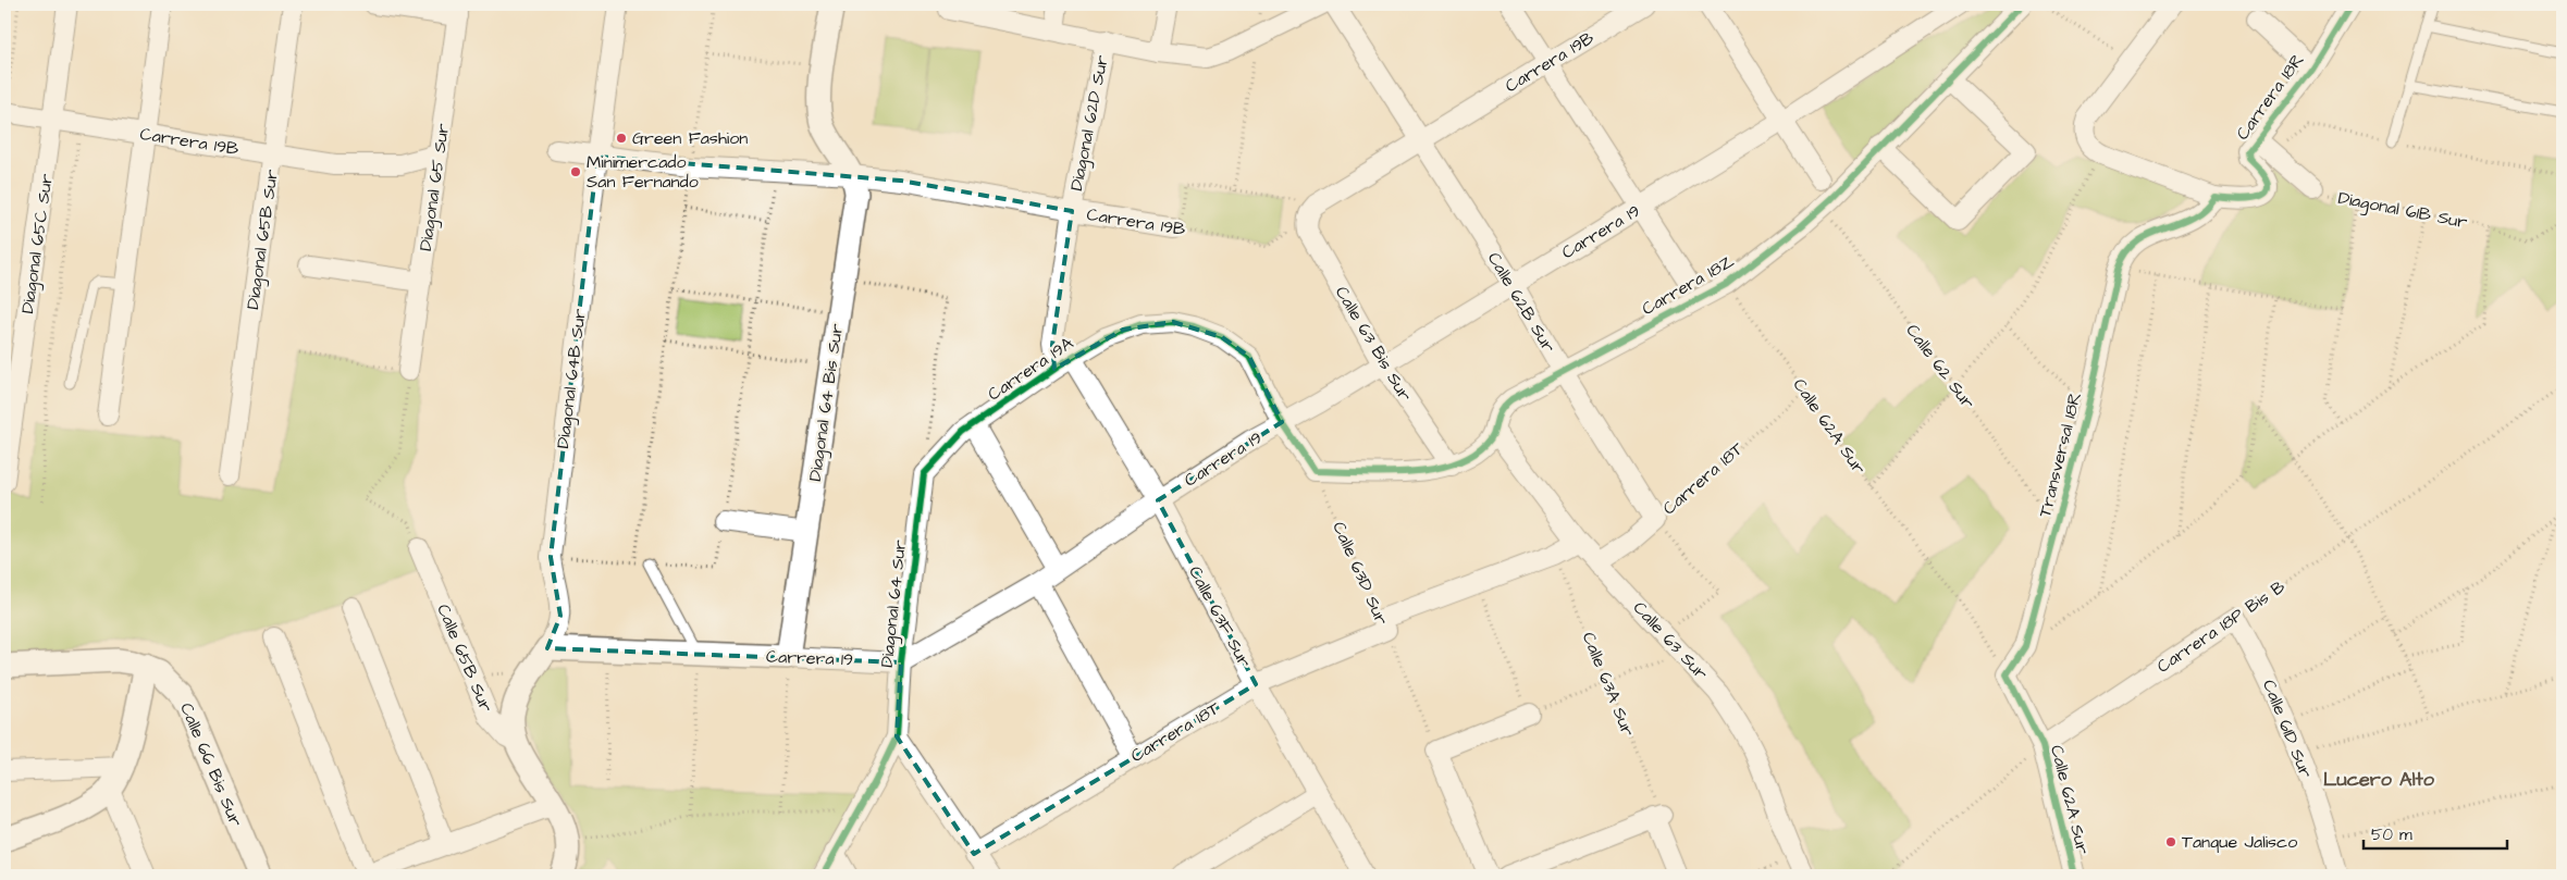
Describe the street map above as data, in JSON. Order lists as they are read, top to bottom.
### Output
{
  "streets": {
    "street": [
      "Carrera 19B",
      "Carrera 18R",
      "Diagonal 62D Sur",
      "Diagonal 65 Sur",
      "Carrera 19",
      "Diagonal 65B Sur",
      "Diagonal 65C Sur",
      "Carrera 18Z",
      "Calle 62B Sur",
      "Calle 63 Bis Sur",
      "Carrera 19A",
      "Diagonal 64B Sur",
      "Diagonal 64 Bis Sur",
      "Calle 62A Sur",
      "Transversal 18R",
      "Carrera 18T",
      "Diagonal 64 Sur",
      "Calle 63F Sur",
      "Carrera 18P Bis B",
      "Calle 63 Sur",
      "Calle 65B Sur",
      "Calle 61D Sur",
      "Calle 66 Bis Sur"
    ],
    "path": [
      "Diagonal 61B Sur",
      "Calle 62 Sur",
      "Calle 63D Sur",
      "Calle 63A Sur"
    ]
  },
  "crossings": [
    ["Carrera 19B", "Diagonal 62D Sur"],
    ["Carrera 19B", "Diagonal 65 Sur"],
    ["Carrera 19B", "Diagonal 65B Sur"],
    ["Carrera 19B", "Diagonal 65C Sur"],
    ["Carrera 19B", "Calle 62B Sur"],
    ["Carrera 19B", "Calle 63 Bis Sur"],
    ["Carrera 19B", "Diagonal 64B Sur"],
    ["Carrera 19B", "Diagonal 64 Bis Sur"],
    ["Diagonal 62D Sur", "Carrera 19A"],
    ["Diagonal 62D Sur", "Calle 63F Sur"],
    ["Carrera 19", "Calle 62B Sur"],
    ["Carrera 19", "Calle 63 Bis Sur"],
    ["Carrera 19", "Carrera 19A"],
    ["Carrera 19", "Diagonal 64B Sur"],
    ["Carrera 19", "Diagonal 64 Bis Sur"],
    ["Carrera 19", "Diagonal 64 Sur"],
    ["Carrera 19", "Calle 63F Sur"],
    ["Carrera 18Z", "Calle 62B Sur"],
    ["Carrera 18Z", "Calle 63 Bis Sur"],
    ["Carrera 18Z", "Calle 62 Sur"],
    ["Carrera 18Z", "Calle 62A Sur"],
    ["Carrera 18Z", "Calle 63D Sur"],
    ["Carrera 18Z", "Calle 63 Sur"],
    ["Calle 62B Sur", "Carrera 18T"],
    ["Calle 62 Sur", "Transversal 18R"],
    ["Carrera 19A", "Diagonal 64 Sur"],
    ["Carrera 19A", "Calle 63F Sur"],
    ["Diagonal 64B Sur", "Calle 65B Sur"],
    ["Calle 62A Sur", "Carrera 18T"],
    ["Calle 62A Sur", "Carrera 18P Bis B"],
    ["Carrera 18T", "Calle 63D Sur"],
    ["Carrera 18T", "Calle 63F Sur"],
    ["Carrera 18T", "Calle 63 Sur"],
    ["Carrera 18T", "Calle 63A Sur"],
    ["Carrera 18P Bis B", "Calle 61D Sur"]
  ],
  "districts": ["Lucero Alto"],
  "places": ["Green Fashion", "Minimercado San Fernando", "Tanque Jalisco"],
  "scale_bar": "50 m"
}
